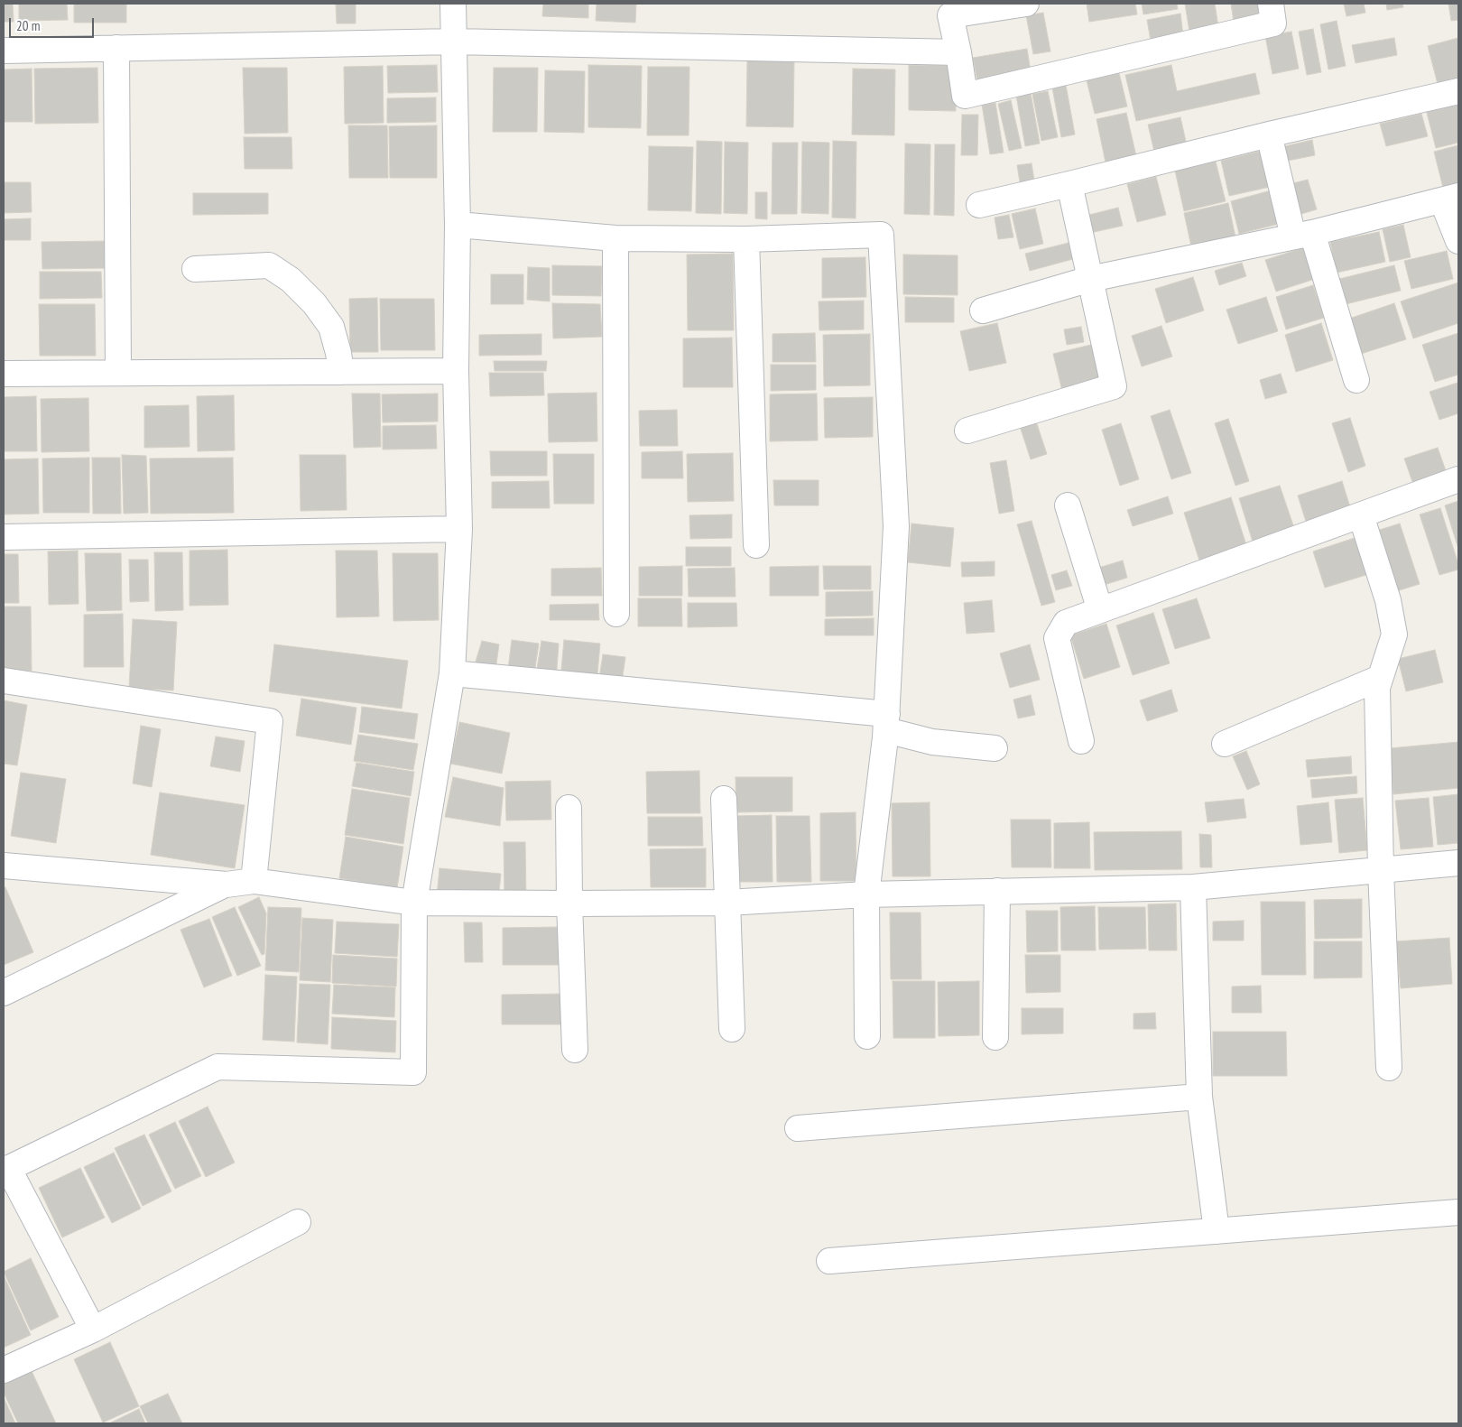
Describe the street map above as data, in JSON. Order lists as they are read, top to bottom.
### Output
{
  "scale_bar": "20 m"
}
